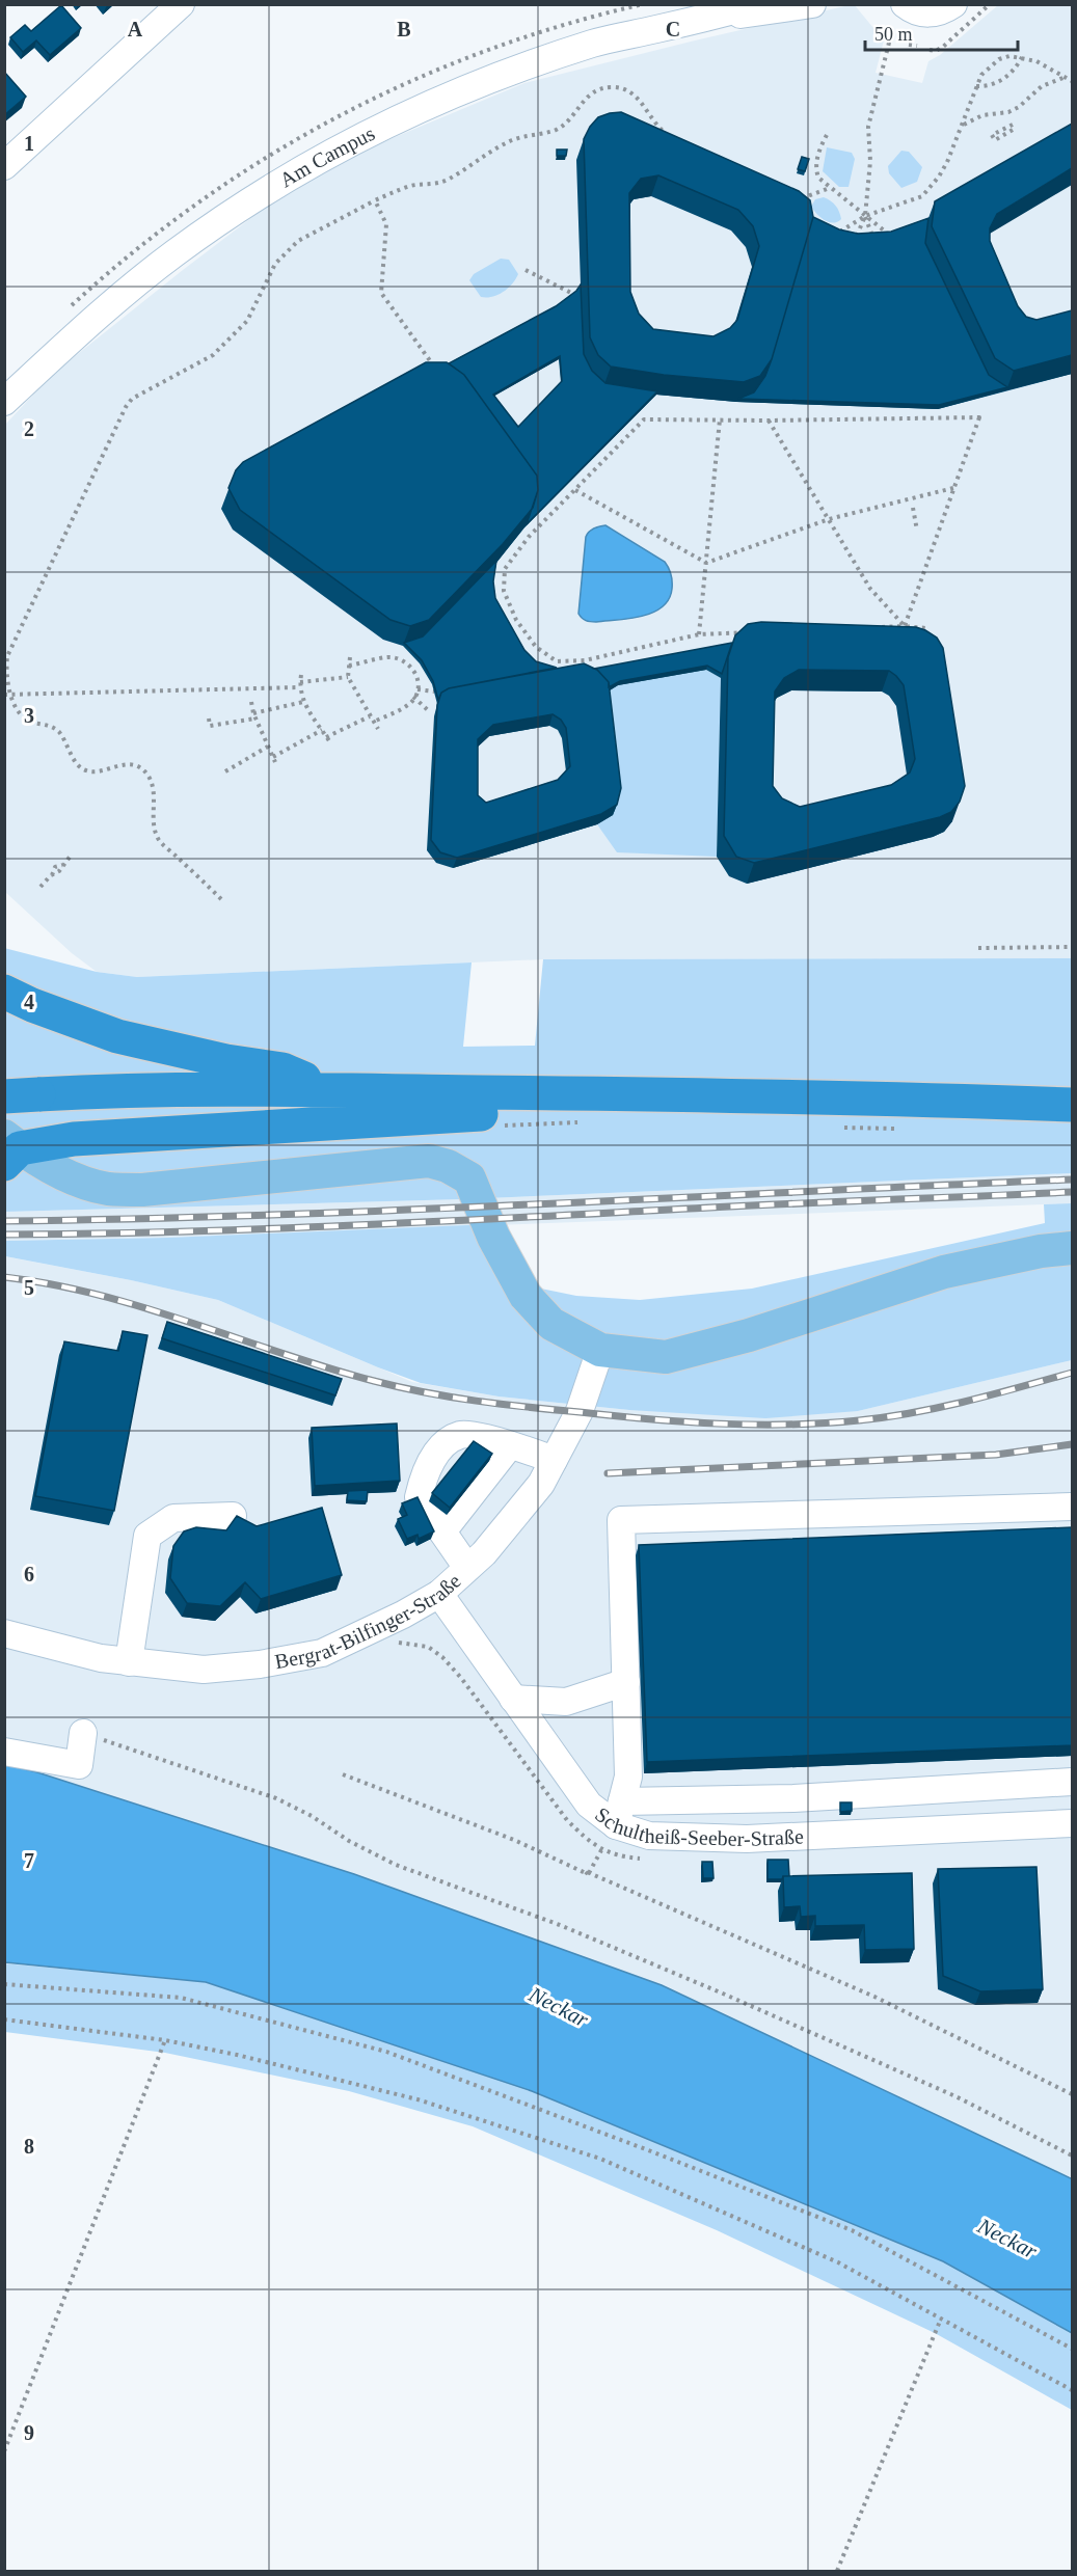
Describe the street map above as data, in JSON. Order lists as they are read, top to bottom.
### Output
{
  "streets": {
    "street": ["Am Campus", "Bergrat-Bilfinger-Straße", "Schultheiß-Seeber-Straße"]
  },
  "crossings": [
    ["Bergrat-Bilfinger-Straße", "Schultheiß-Seeber-Straße"]
  ],
  "water": ["Neckar"],
  "scale_bar": "50 m",
  "grid": {
    "columns": ["A", "B", "C"],
    "rows": [
      "1",
      "2",
      "3",
      "4",
      "5",
      "6",
      "7",
      "8",
      "9"
    ]
  }
}
